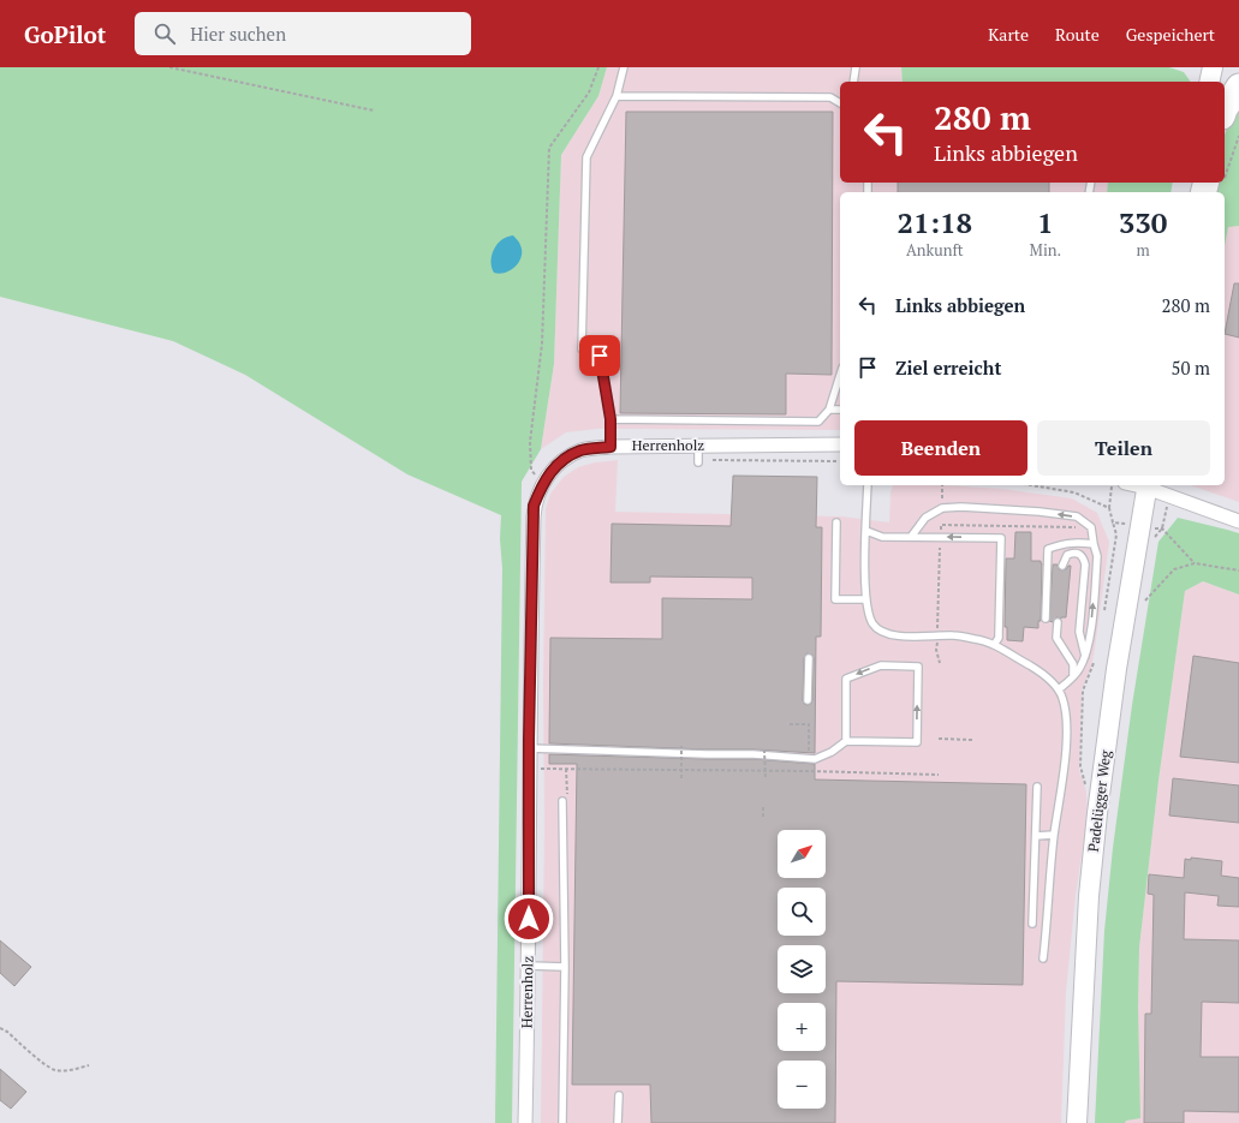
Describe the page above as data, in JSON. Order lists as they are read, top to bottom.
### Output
{
  "streets": {
    "main road": ["Padelügger Weg"],
    "street": ["Herrenholz"]
  },
  "north": "top right",
  "page": {
    "header": "GoPilot",
    "search": "Hier suchen",
    "nav": ["Karte", "Route", "Gespeichert"],
    "turn": ["280 m", "Links abbiegen"],
    "eta": [
      "21:18",
      "Ankunft",
      "1",
      "Min.",
      "330",
      "m"
    ],
    "list": [
      {
        "name": "Links abbiegen",
        "value": "280 m"
      },
      {
        "name": "Ziel erreicht",
        "value": "50 m"
      }
    ],
    "buttons": ["Beenden", "Teilen"],
    "map_buttons": ["+", "−"]
  }
}
